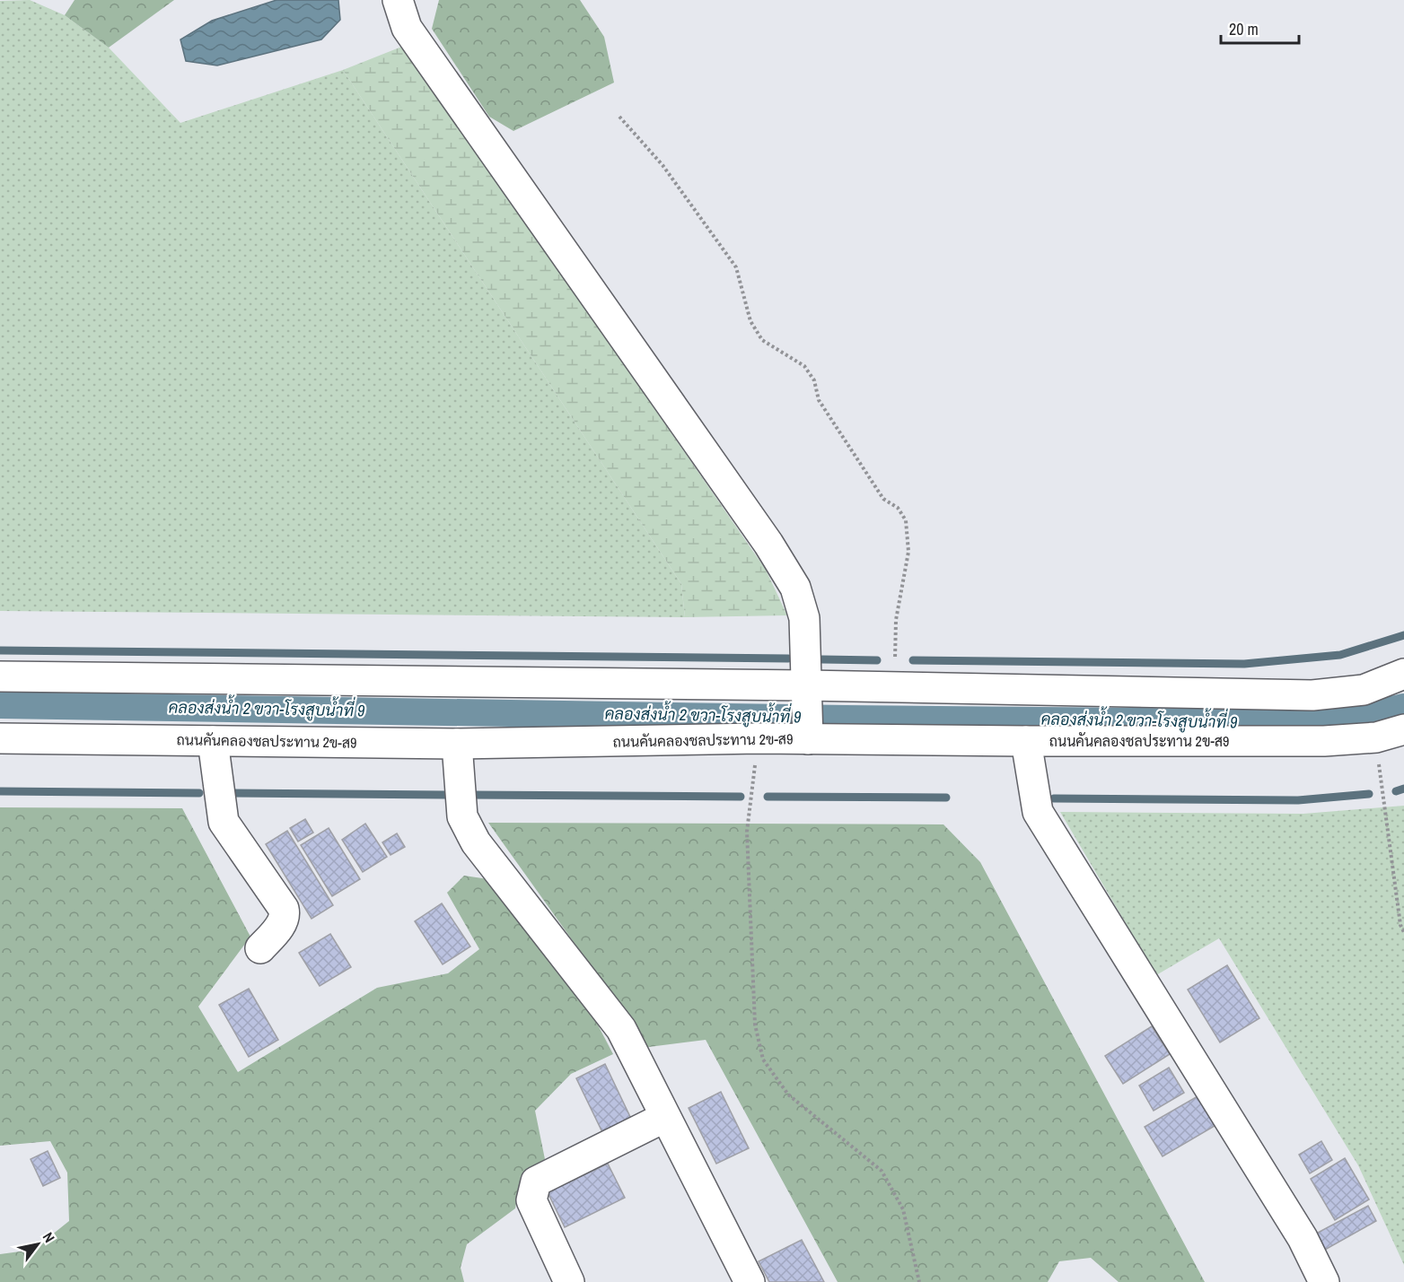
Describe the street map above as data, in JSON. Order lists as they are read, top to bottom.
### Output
{
  "streets": {
    "street": ["ถนนคันคลองชลประทาน 2ข-ส9"]
  },
  "water": ["คลองส่งน้ำ 2 ขวา-โรงสูบน้ำที่ 9"],
  "scale_bar": "20 m",
  "north": "top right"
}
